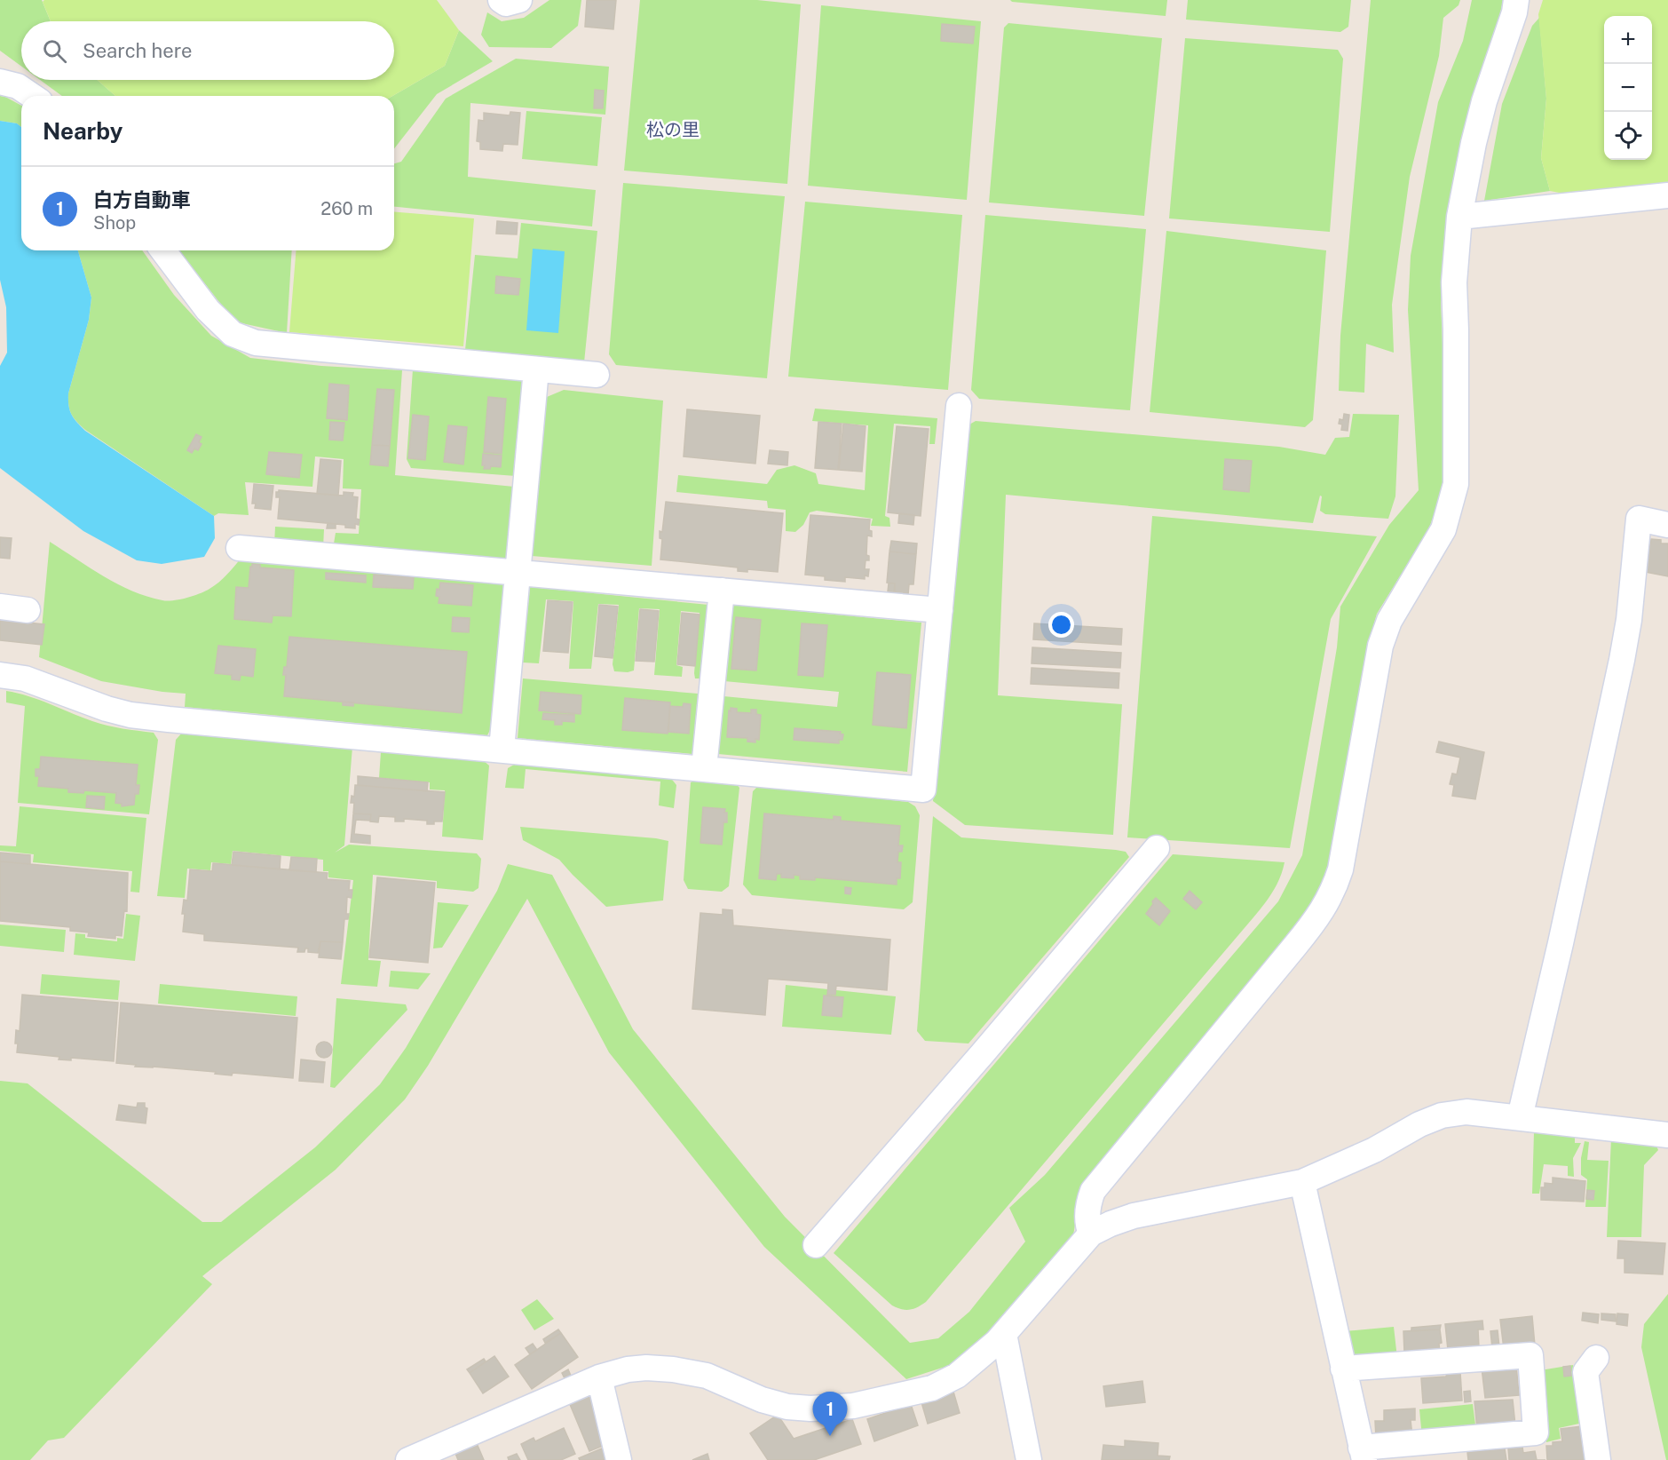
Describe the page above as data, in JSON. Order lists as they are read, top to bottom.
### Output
{
  "districts": ["松の里"],
  "page": {
    "map_buttons": ["+", "−"],
    "search": "Search here",
    "heading": "Nearby",
    "list": [
      {
        "mark": "1",
        "name": "白方自動車",
        "note": "Shop",
        "value": "260 m"
      }
    ],
    "pins": "1"
  }
}
